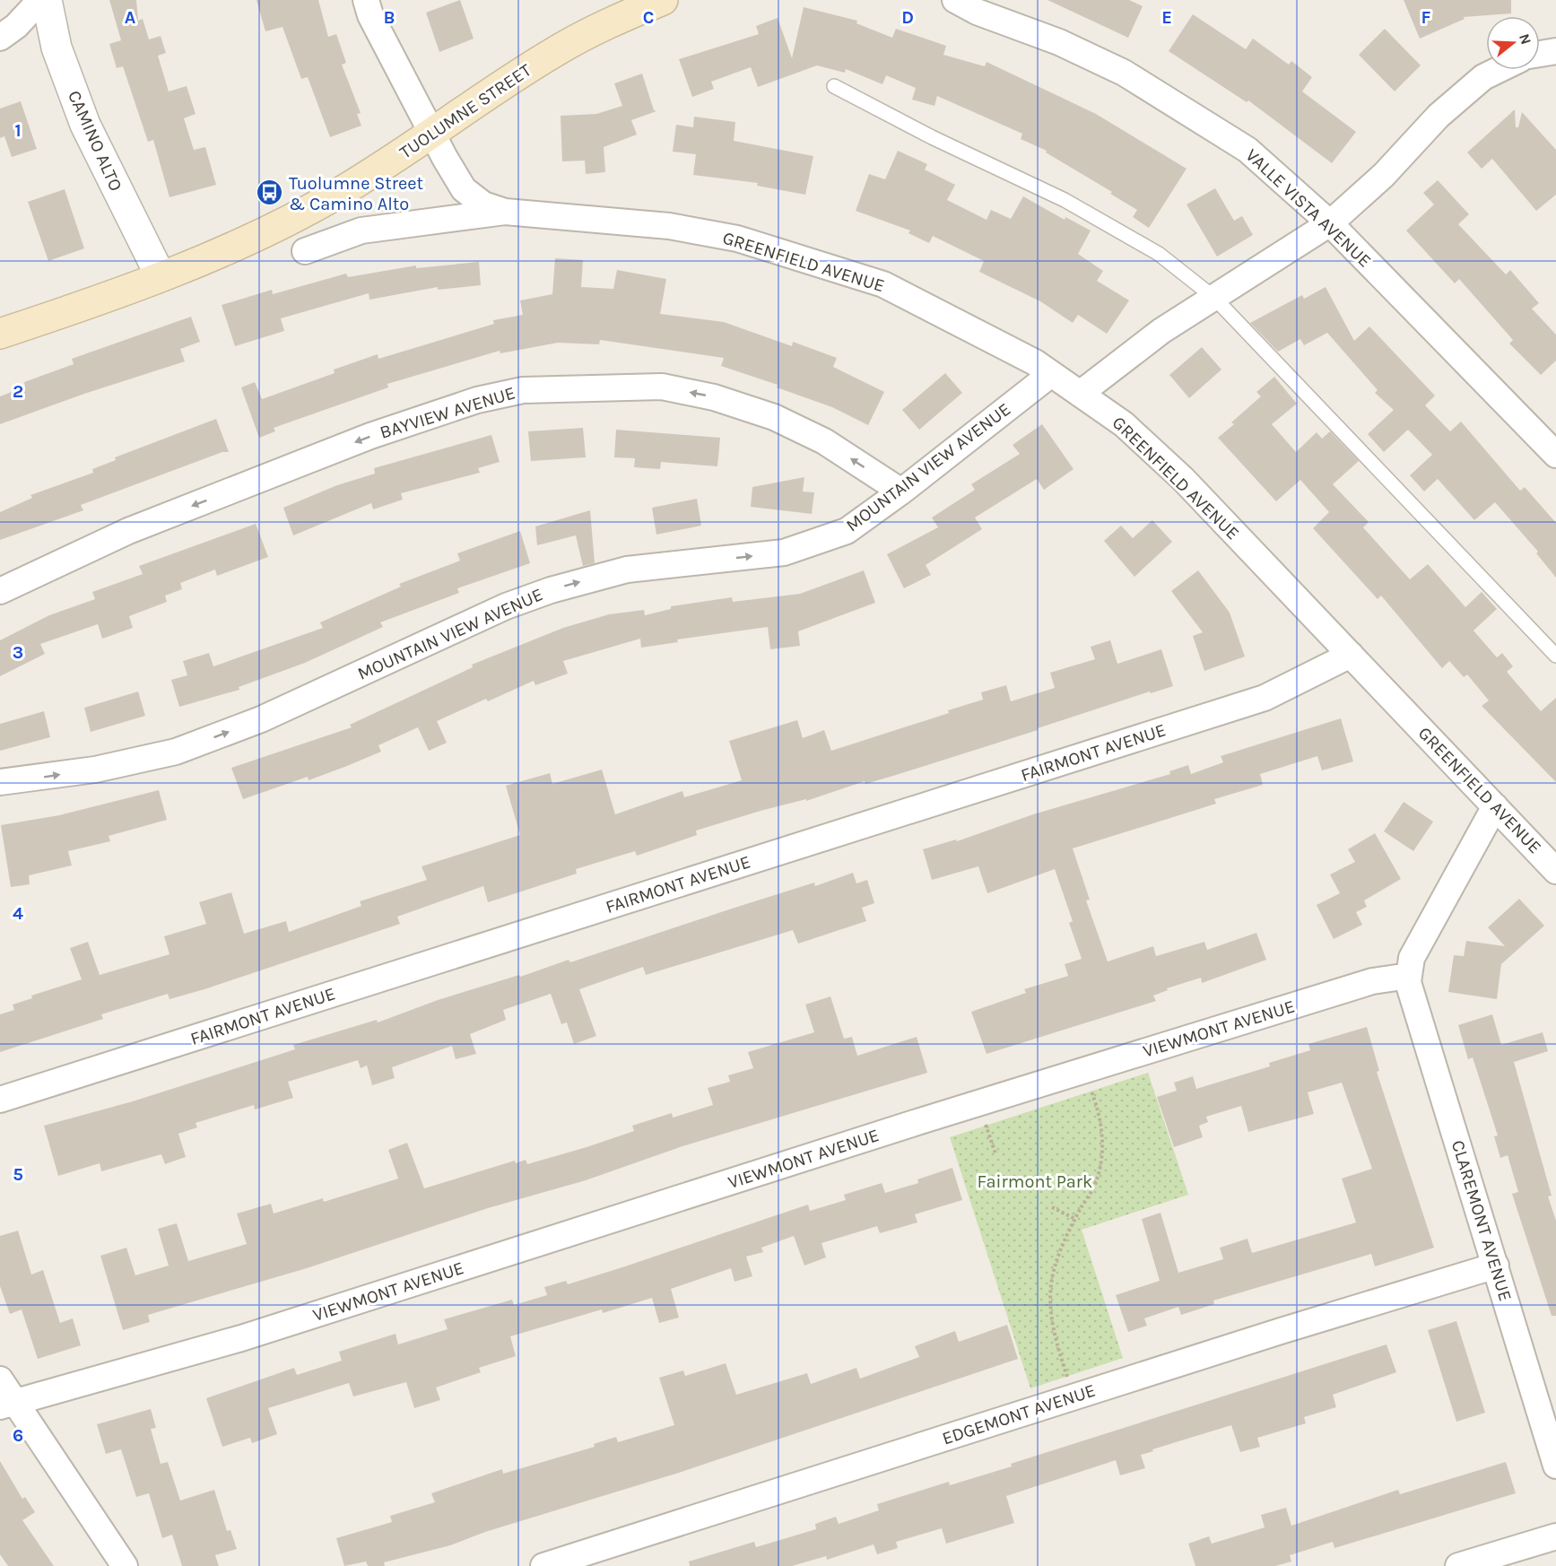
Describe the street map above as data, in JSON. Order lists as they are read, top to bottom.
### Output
{
  "streets": {
    "main road": ["TUOLUMNE STREET"],
    "street": [
      "CAMINO ALTO",
      "VALLE VISTA AVENUE",
      "GREENFIELD AVENUE",
      "BAYVIEW AVENUE",
      "MOUNTAIN VIEW AVENUE",
      "FAIRMONT AVENUE",
      "VIEWMONT AVENUE",
      "CLAREMONT AVENUE",
      "EDGEMONT AVENUE"
    ]
  },
  "crossings": [
    ["TUOLUMNE STREET", "CAMINO ALTO"],
    ["TUOLUMNE STREET", "GREENFIELD AVENUE"],
    ["GREENFIELD AVENUE", "MOUNTAIN VIEW AVENUE"],
    ["GREENFIELD AVENUE", "FAIRMONT AVENUE"],
    ["BAYVIEW AVENUE", "MOUNTAIN VIEW AVENUE"],
    ["VIEWMONT AVENUE", "CLAREMONT AVENUE"],
    ["CLAREMONT AVENUE", "EDGEMONT AVENUE"]
  ],
  "one_way": ["BAYVIEW AVENUE", "MOUNTAIN VIEW AVENUE"],
  "parks": ["Fairmont Park"],
  "places": {
    "bus stop": ["Tuolumne Street & Camino Alto"]
  },
  "north": "right",
  "grid": {
    "columns": [
      "A",
      "B",
      "C",
      "D",
      "E",
      "F"
    ],
    "rows": [
      "1",
      "2",
      "3",
      "4",
      "5",
      "6"
    ]
  }
}
